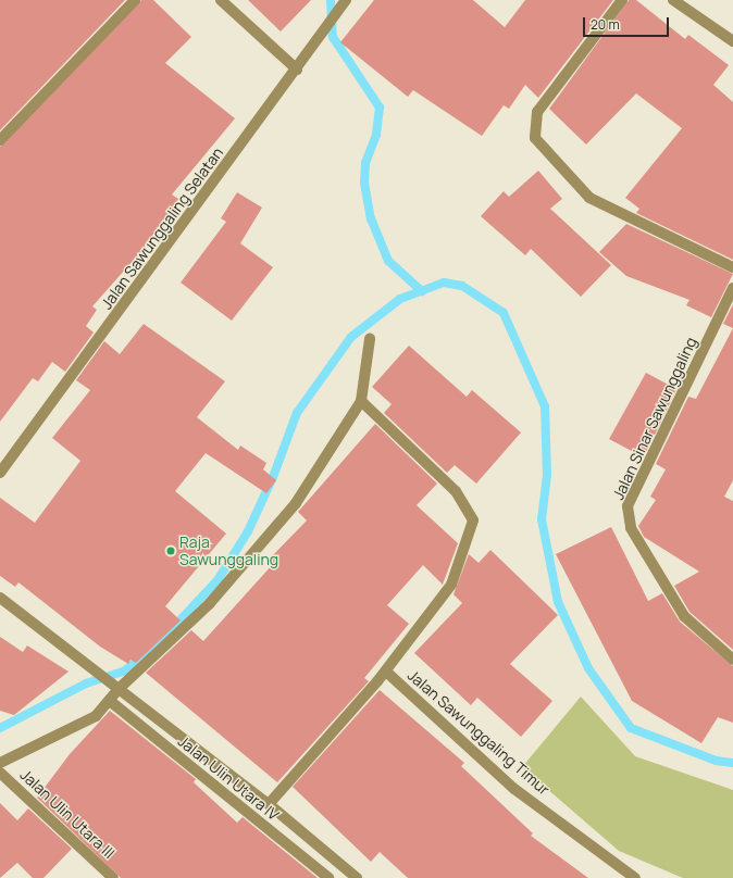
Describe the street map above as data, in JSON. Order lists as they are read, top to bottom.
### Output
{
  "streets": {
    "street": [
      "Jalan Sawunggaling Selatan",
      "Jalan Sinar Sawunggaling",
      "Jalan Sawunggaling Timur",
      "Jalan Ulin Utara IV",
      "Jalan Ulin Utara III"
    ]
  },
  "places": ["Raja Sawunggaling"],
  "scale_bar": "20 m"
}
